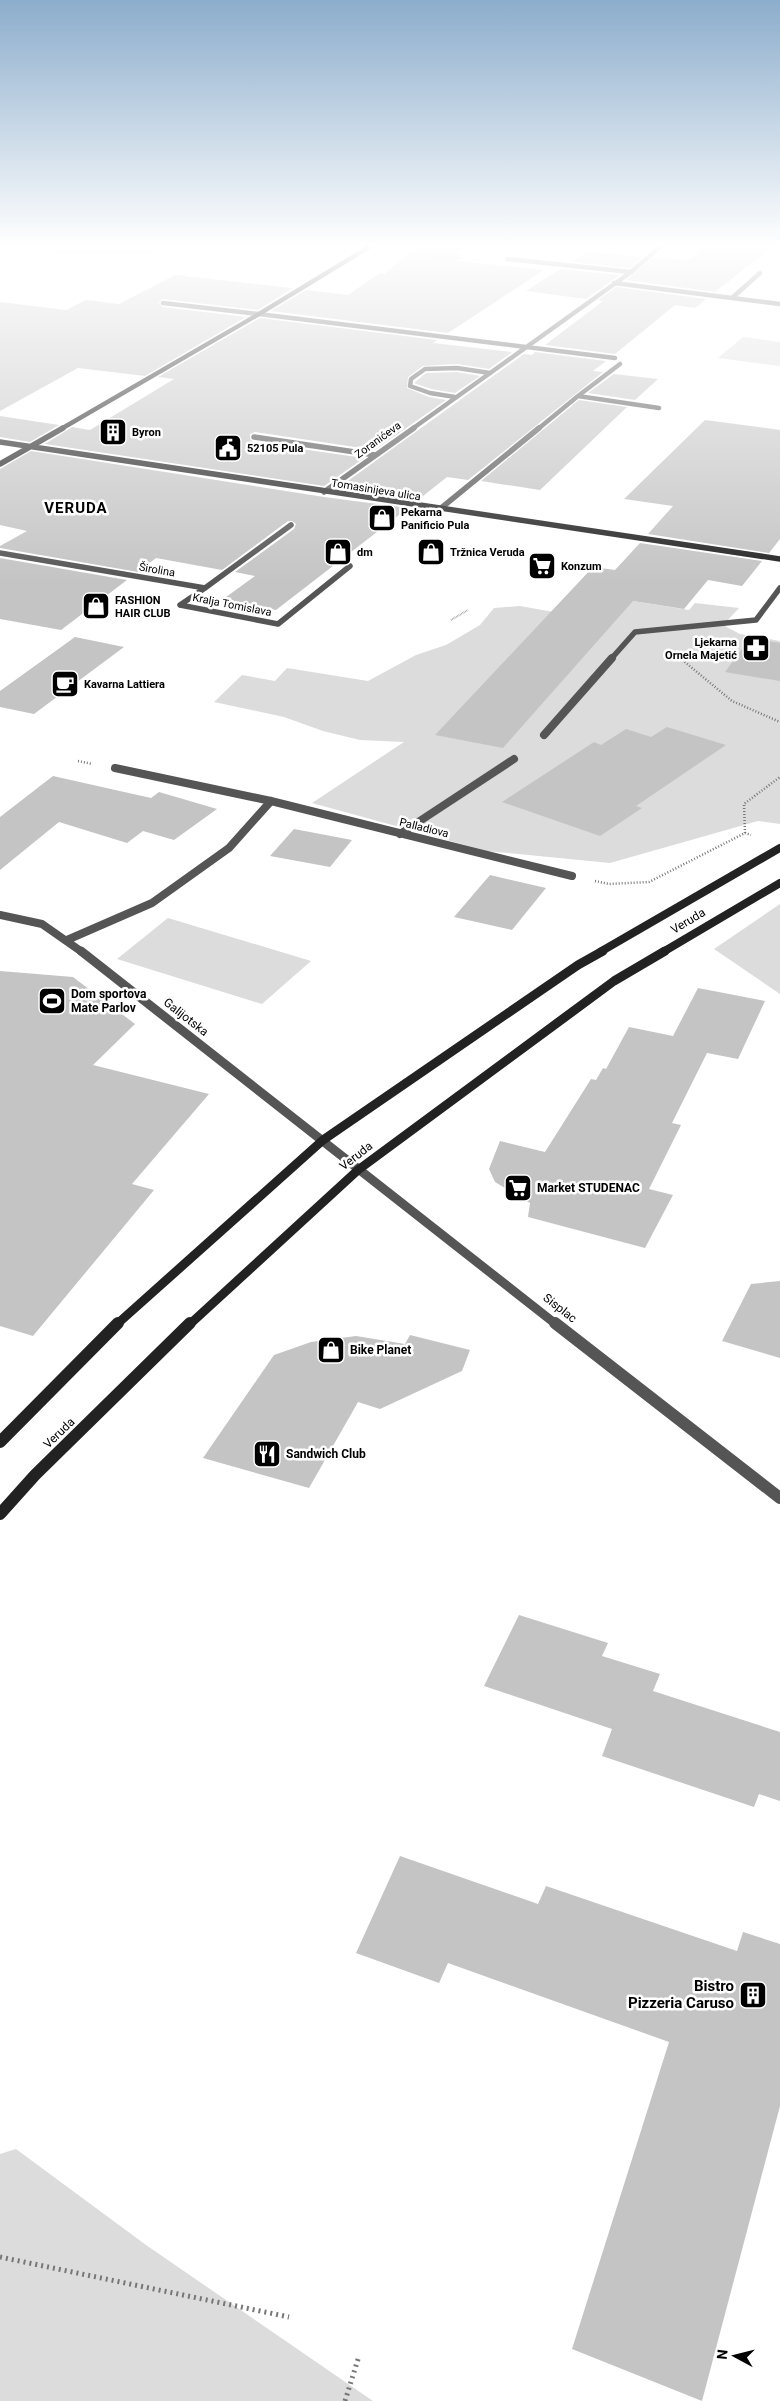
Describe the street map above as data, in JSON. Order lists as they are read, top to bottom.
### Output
{
  "streets": {
    "main road": ["Tomasinijeva ulica", "Veruda"],
    "street": [
      "Zoranićeva",
      "Širolina",
      "Kralja Tomislava",
      "Palladiova",
      "Galijotska",
      "Sisplac"
    ]
  },
  "crossings": [
    ["Zoranićeva", "Tomasinijeva ulica"],
    ["Širolina", "Kralja Tomislava"],
    ["Veruda", "Galijotska"],
    ["Veruda", "Sisplac"],
    ["Galijotska", "Sisplac"]
  ],
  "districts": ["VERUDA"],
  "places": {
    "building": ["Byron", "Bistro Pizzeria Caruso"],
    "public building": ["52105 Pula"],
    "shop": [
      "Pekarna Panificio Pula",
      "dm",
      "Tržnica Veruda",
      "FASHION HAIR CLUB",
      "Bike Planet"
    ],
    "supermarket": ["Konzum", "Market STUDENAC"],
    "pharmacy": ["Ljekarna Ornela Majetić"],
    "cafe": ["Kavarna Lattiera"],
    "sports": ["Dom sportova Mate Parlov"],
    "restaurant": ["Sandwich Club"]
  },
  "north": "left"
}
